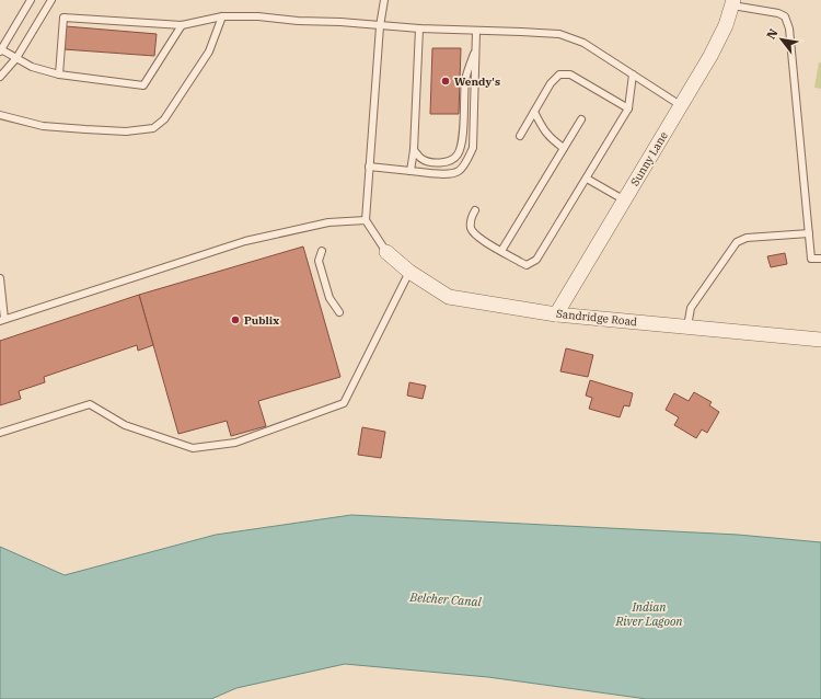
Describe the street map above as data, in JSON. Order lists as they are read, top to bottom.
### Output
{
  "streets": {
    "street": ["Sunny Lane", "Sandridge Road"]
  },
  "crossings": [
    ["Sunny Lane", "Sandridge Road"]
  ],
  "water": ["Belcher Canal", "Indian River Lagoon"],
  "places": ["Wendy's", "Publix"],
  "north": "top left"
}
